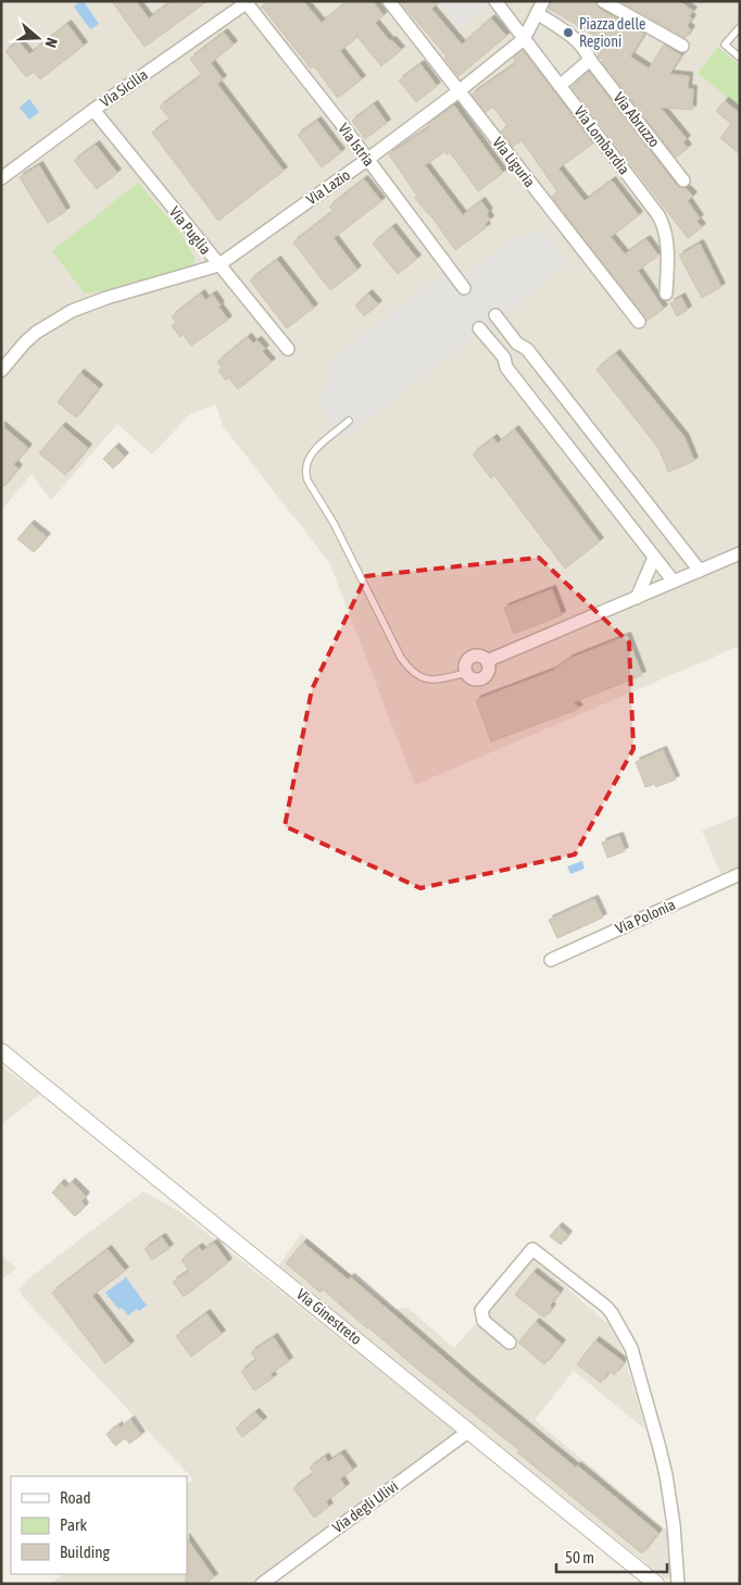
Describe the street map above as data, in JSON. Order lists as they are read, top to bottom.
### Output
{
  "streets": {
    "street": [
      "Via Sicilia",
      "Via Abruzzo",
      "Via Lombardia",
      "Via Istria",
      "Via Liguria",
      "Via Lazio",
      "Via Puglia",
      "Via Polonia",
      "Via Ginestreto",
      "Via degli Ulivi"
    ]
  },
  "crossings": [
    ["Via Sicilia", "Via Istria"],
    ["Via Sicilia", "Via Puglia"],
    ["Via Lombardia", "Via Lazio"],
    ["Via Istria", "Via Lazio"],
    ["Via Liguria", "Via Lazio"],
    ["Via Lazio", "Via Puglia"],
    ["Via Ginestreto", "Via degli Ulivi"]
  ],
  "places": ["Piazza delle Regioni"],
  "legend": ["Road", "Park", "Building"],
  "scale_bar": "50 m",
  "north": "right"
}
